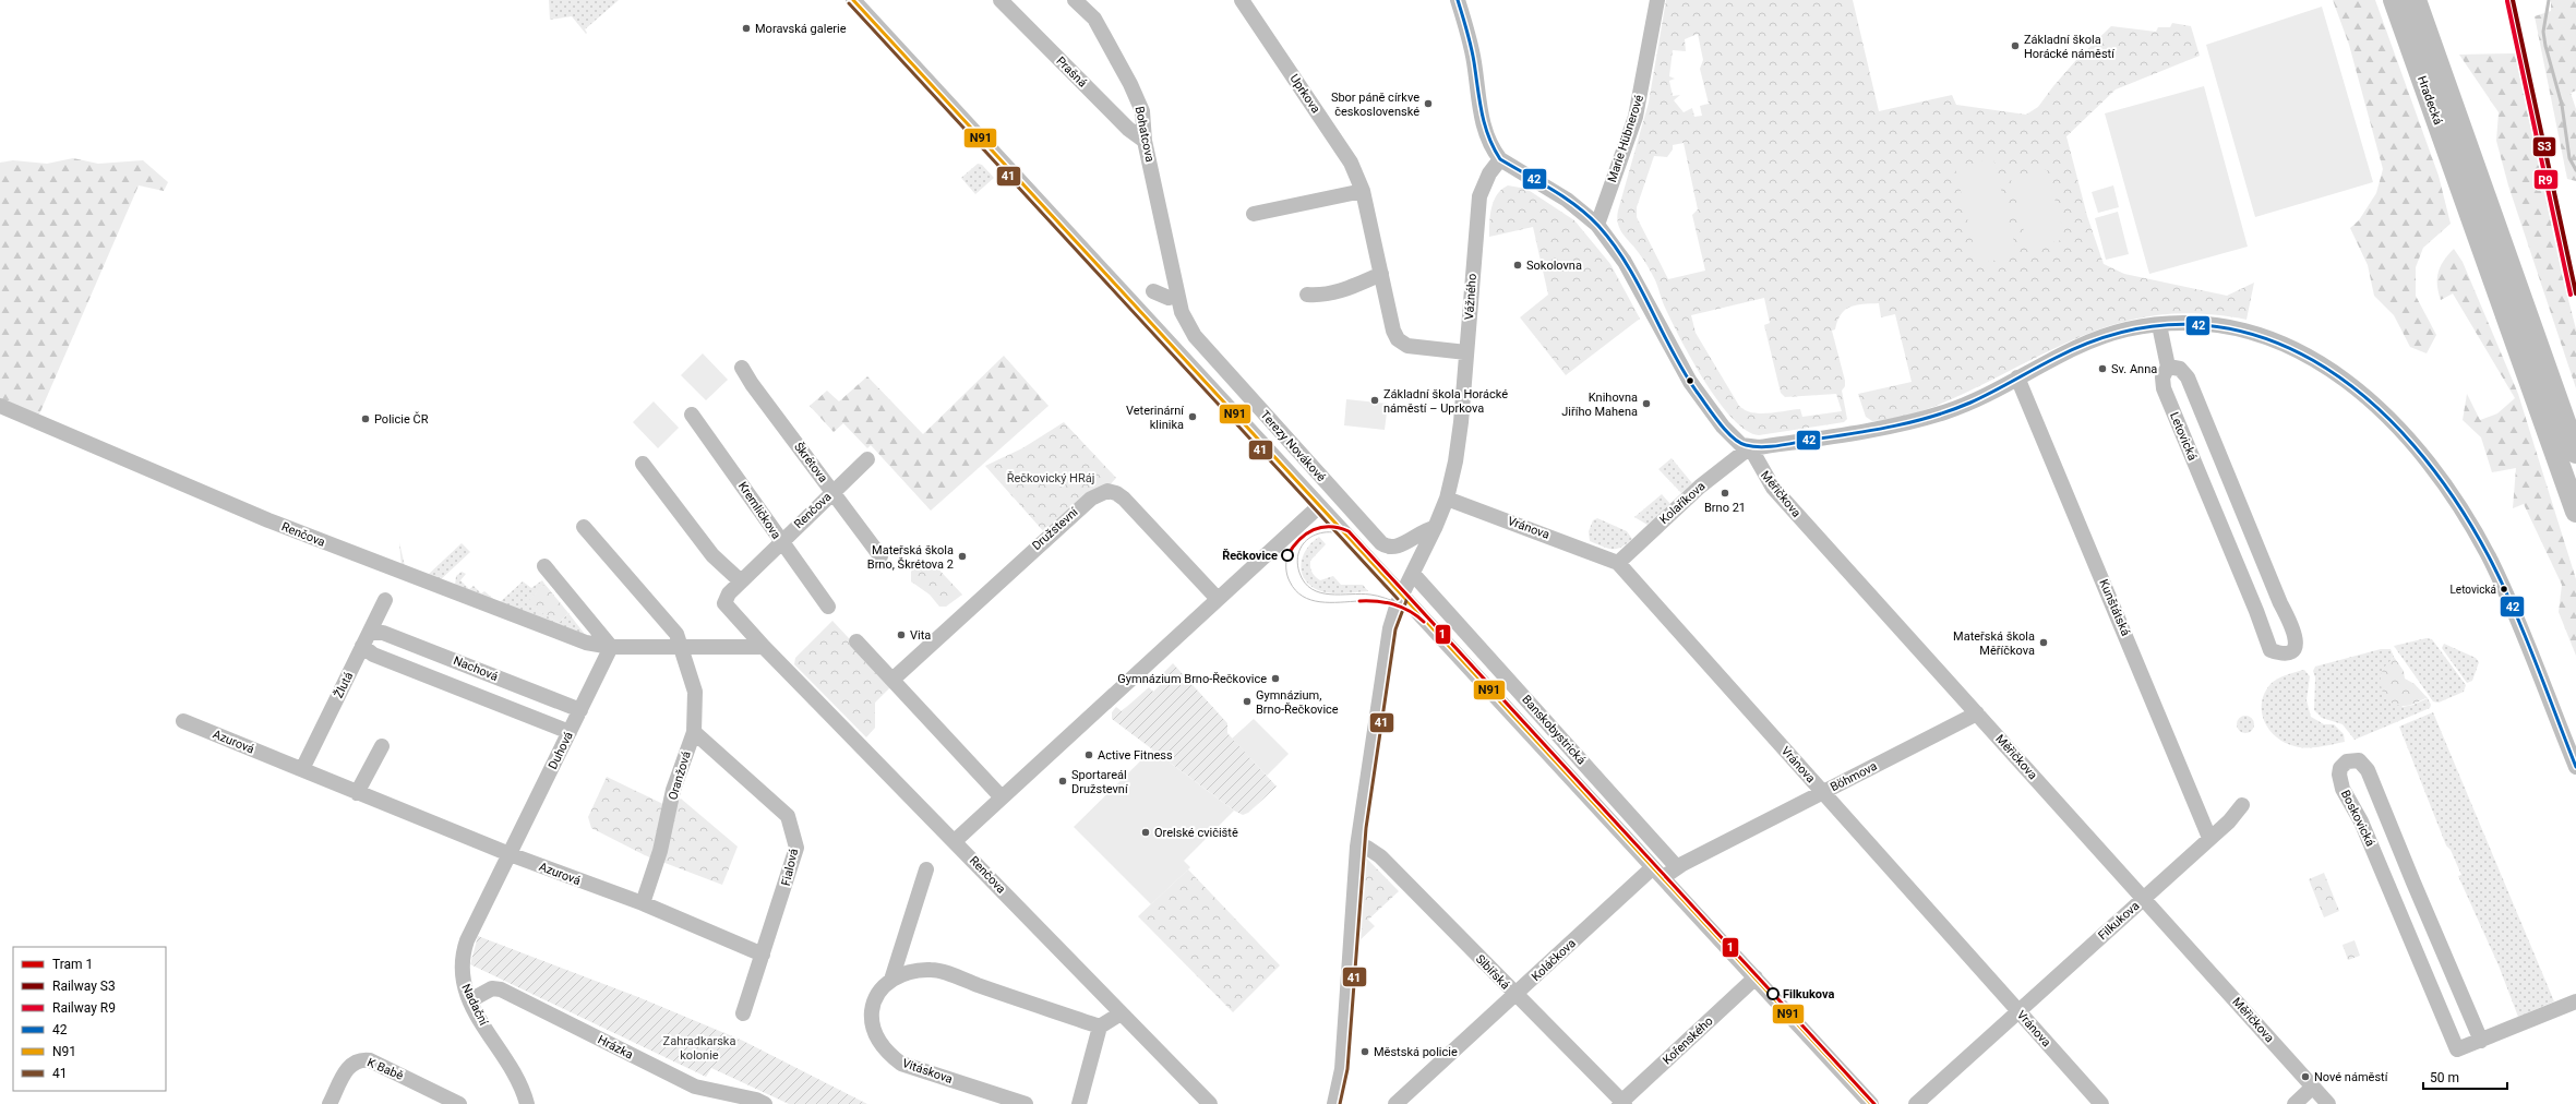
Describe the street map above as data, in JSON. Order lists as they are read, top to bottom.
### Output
{
  "streets": {
    "highway": ["Hradecká"],
    "street": [
      "Prašná",
      "Uprkova",
      "Bohatcova",
      "Marie Hübnerové",
      "Vážného",
      "Letovická",
      "Terezy Novákové",
      "Škrétova",
      "Měřičkova",
      "Kolaříkova",
      "Kremličkova",
      "Renčova",
      "Vránova",
      "Družstevní",
      "Kunštátská",
      "Nachová",
      "Žlutá",
      "Banskobystrická",
      "Azurová",
      "Duhová",
      "Oranžová",
      "Böhmova",
      "Boskovická",
      "Fialová",
      "Filkukova",
      "Koláčkova",
      "Sibiřská",
      "Nadační",
      "Kořenského",
      "Hrázka",
      "K Babě",
      "Vitáskova"
    ]
  },
  "crossings": [
    ["Prašná", "Bohatcova"],
    ["Uprkova", "Vážného"],
    ["Bohatcova", "Terezy Novákové"],
    ["Vážného", "Terezy Novákové"],
    ["Vážného", "Vránova"],
    ["Vážného", "Banskobystrická"],
    ["Vážného", "Sibiřská"],
    ["Terezy Novákové", "Banskobystrická"],
    ["Škrétova", "Renčova"],
    ["Měřičkova", "Kolaříkova"],
    ["Měřičkova", "Böhmova"],
    ["Měřičkova", "Filkukova"],
    ["Kolaříkova", "Vránova"],
    ["Kremličkova", "Renčova"],
    ["Renčova", "Duhová"],
    ["Renčova", "Oranžová"],
    ["Vránova", "Böhmova"],
    ["Vránova", "Filkukova"],
    ["Kunštátská", "Filkukova"],
    ["Nachová", "Žlutá"],
    ["Nachová", "Duhová"],
    ["Žlutá", "Azurová"],
    ["Banskobystrická", "Böhmova"],
    ["Banskobystrická", "Koláčkova"],
    ["Banskobystrická", "Kořenského"],
    ["Azurová", "Duhová"],
    ["Azurová", "Oranžová"],
    ["Azurová", "Fialová"],
    ["Azurová", "Nadační"],
    ["Duhová", "Nadační"],
    ["Oranžová", "Fialová"],
    ["Böhmova", "Koláčkova"],
    ["Koláčkova", "Sibiřská"],
    ["Sibiřská", "Kořenského"],
    ["Nadační", "Hrázka"]
  ],
  "parks": ["Řečkovický HRáj", "Zahradkarska kolonie"],
  "places": [
    "Moravská galerie",
    "Základní škola Horácké náměstí",
    "Sbor páně církve československé",
    "Sokolovna",
    "Sv. Anna",
    "Základní škola Horácké náměstí – Uprkova",
    "Knihovna Jiřího Mahena",
    "Veterinární klinika",
    "Policie ČR",
    "Brno 21",
    "Řečkovice",
    "Mateřská škola Brno, Škrétova 2",
    "Letovická",
    "Vita",
    "Mateřská škola Měříčkova",
    "Gymnázium Brno-Řečkovice",
    "Gymnázium, Brno-Řečkovice",
    "Active Fitness",
    "Sportareál Družstevní",
    "Orelské cvičiště",
    "Filkukova",
    "Městská policie",
    "Nové náměstí"
  ],
  "lines": [
    "rail line S3",
    "transit line 42",
    "transit line N91",
    "rail line R9",
    "transit line 41",
    "tram line 1"
  ],
  "legend": [
    "Tram 1",
    "Railway S3",
    "Railway R9",
    "42",
    "N91",
    "41"
  ],
  "scale_bar": "50 m"
}
